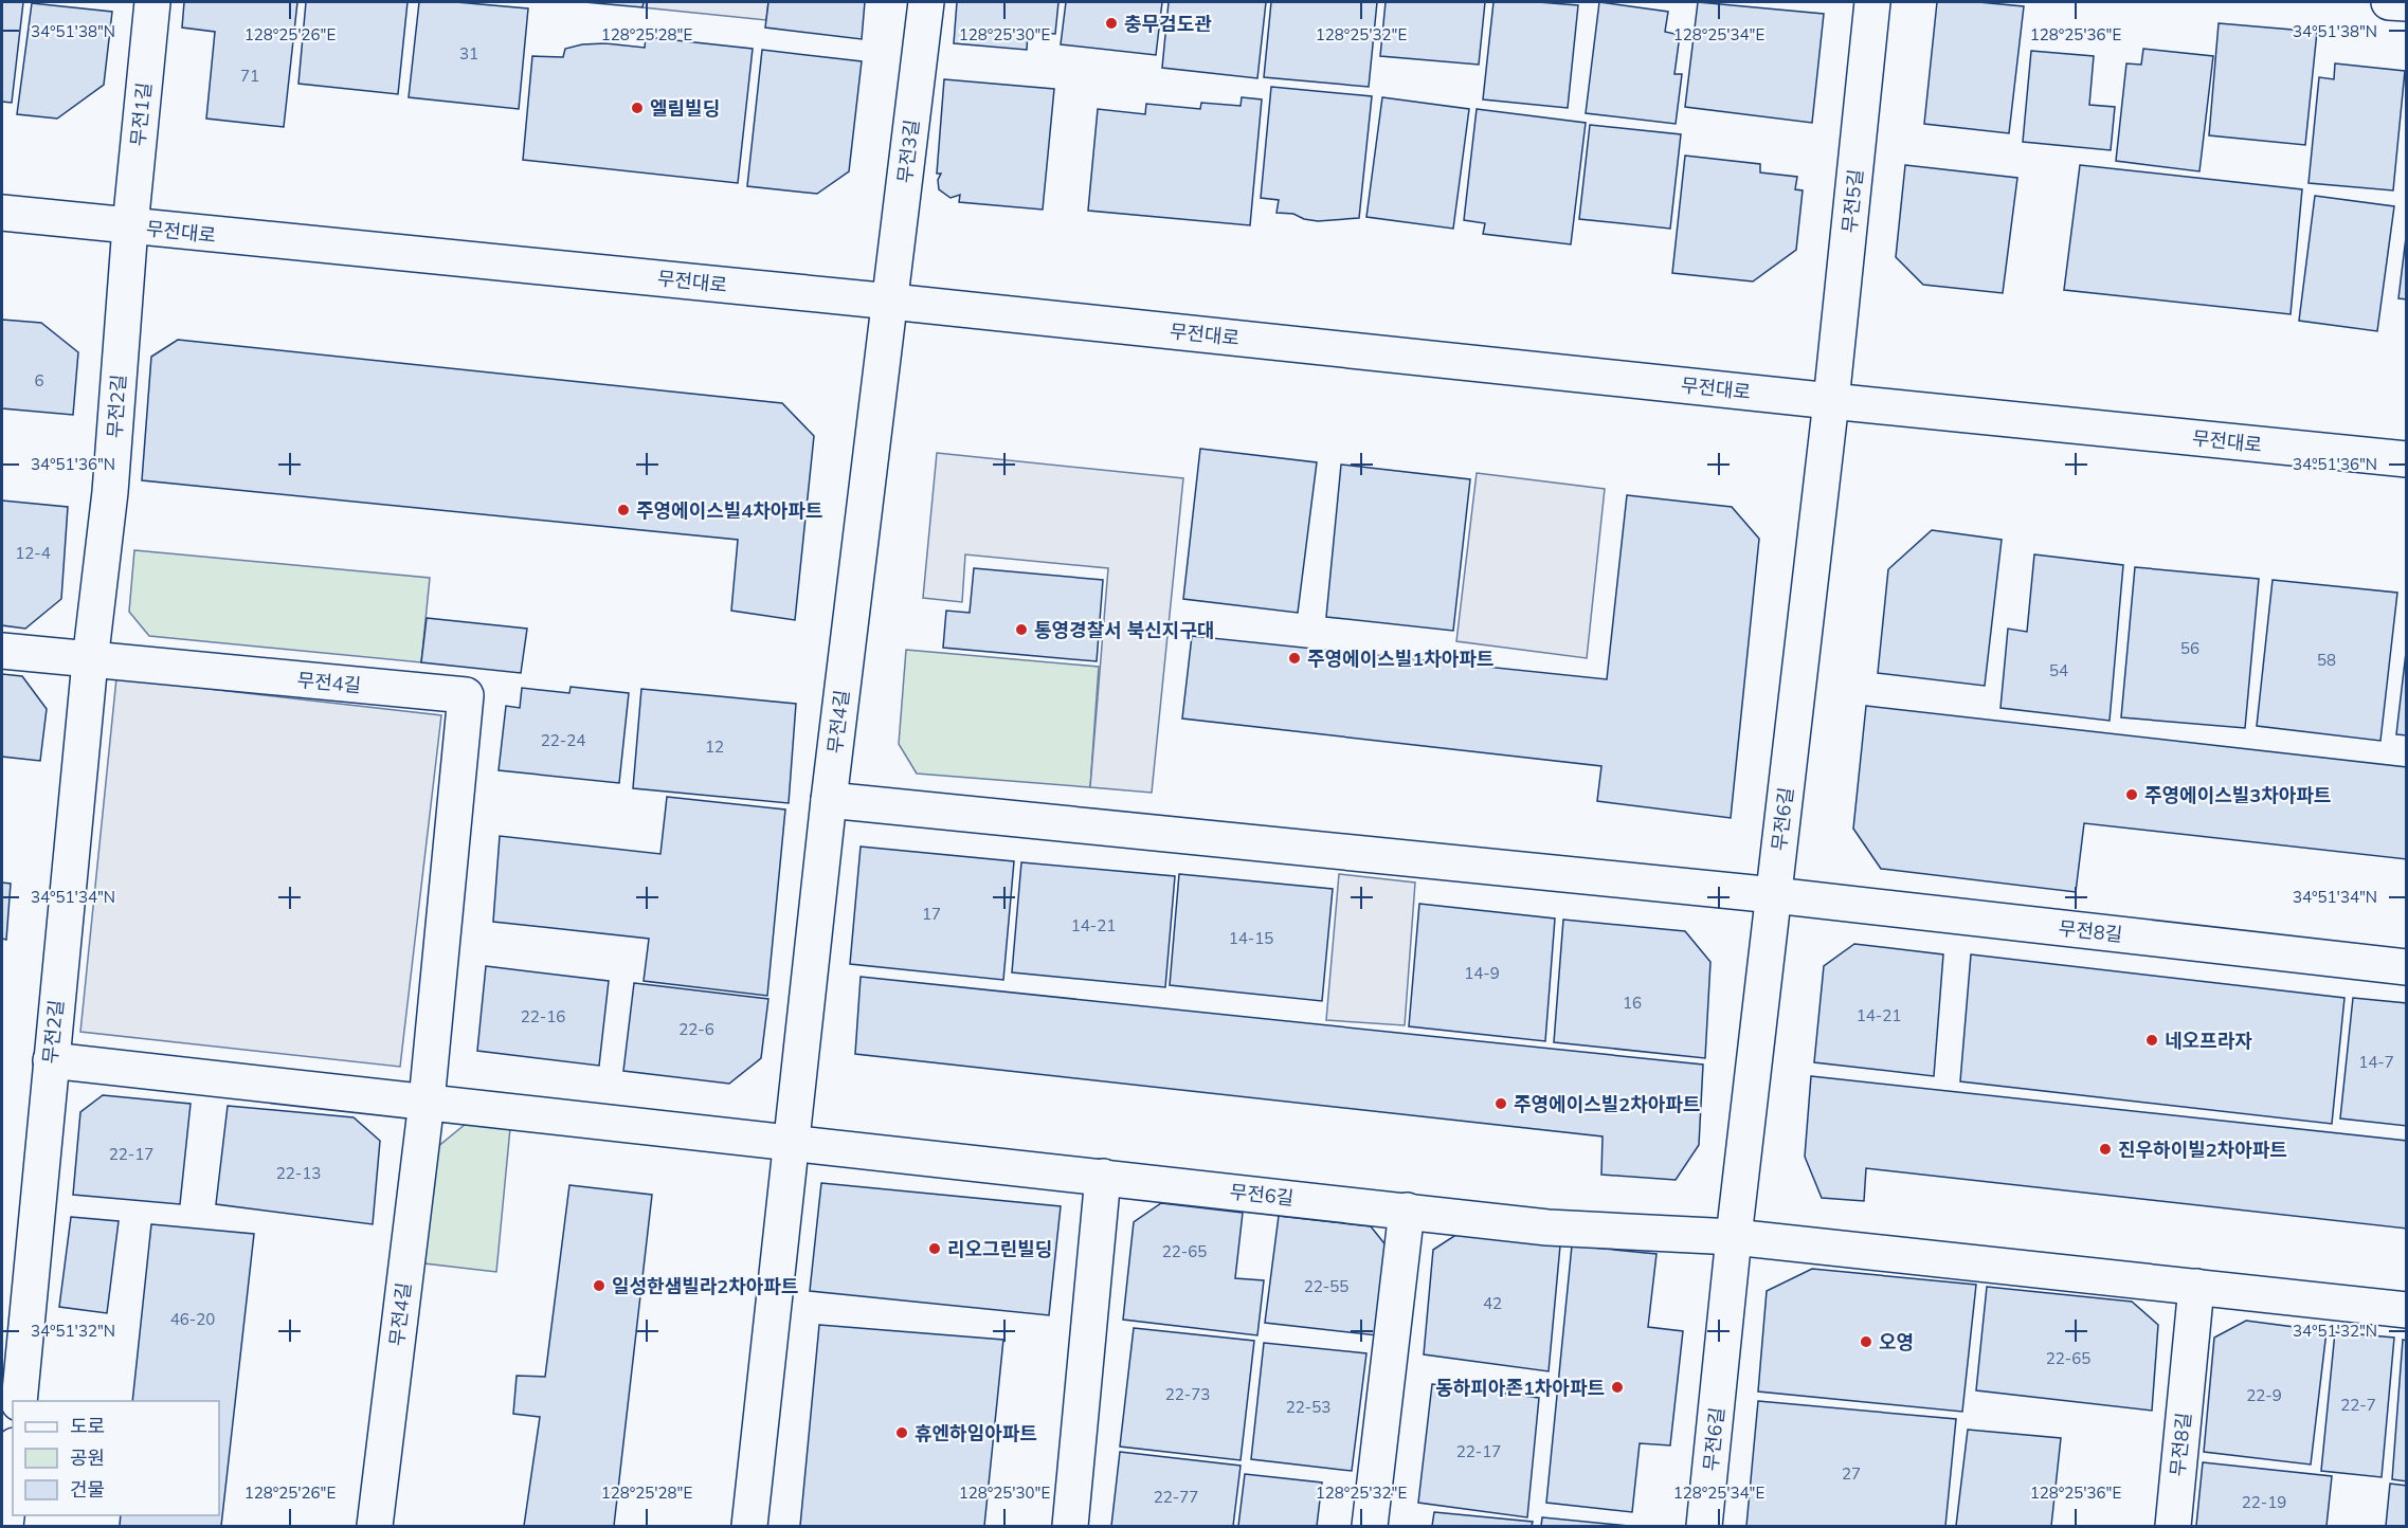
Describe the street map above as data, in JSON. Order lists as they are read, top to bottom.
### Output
{
  "streets": {
    "street": [
      "무전1길",
      "무전3길",
      "무전5길",
      "무전대로",
      "무전2길",
      "무전4길",
      "무전6길",
      "무전8길"
    ]
  },
  "crossings": [
    ["무전1길", "무전대로"],
    ["무전1길", "무전2길"],
    ["무전3길", "무전대로"],
    ["무전3길", "무전4길"],
    ["무전5길", "무전대로"],
    ["무전5길", "무전6길"],
    ["무전대로", "무전2길"],
    ["무전대로", "무전4길"],
    ["무전대로", "무전6길"],
    ["무전2길", "무전4길"],
    ["무전4길", "무전6길"],
    ["무전4길", "무전8길"],
    ["무전6길", "무전8길"]
  ],
  "places": [
    "충무검도관",
    "엘림빌딩",
    "주영에이스빌4차아파트",
    "통영경찰서 북신지구대",
    "주영에이스빌1차아파트",
    "주영에이스빌3차아파트",
    "네오프라자",
    "주영에이스빌2차아파트",
    "진우하이빌2차아파트",
    "리오그린빌딩",
    "일성한샘빌라2차아파트",
    "오영",
    "동하피아존1차아파트",
    "휴엔하임아파트"
  ],
  "house_numbers": [
    "31",
    "71",
    "6",
    "12-4",
    "56",
    "58",
    "54",
    "22-24",
    "12",
    "17",
    "14-21",
    "14-15",
    "14-9",
    "16",
    "14-21",
    "22-16",
    "22-6",
    "14-7",
    "22-17",
    "22-13",
    "22-65",
    "22-55",
    "42",
    "46-20",
    "22-65",
    "22-73",
    "22-9",
    "22-7",
    "22-53",
    "22-17",
    "27",
    "22-77",
    "22-19"
  ],
  "legend": ["도로", "공원", "건물"],
  "coordinates": [
    "34°51'38\"N",
    "128°25'26\"E",
    "128°25'28\"E",
    "128°25'30\"E",
    "128°25'32\"E",
    "128°25'34\"E",
    "128°25'36\"E",
    "34°51'36\"N",
    "34°51'34\"N",
    "34°51'32\"N"
  ]
}
